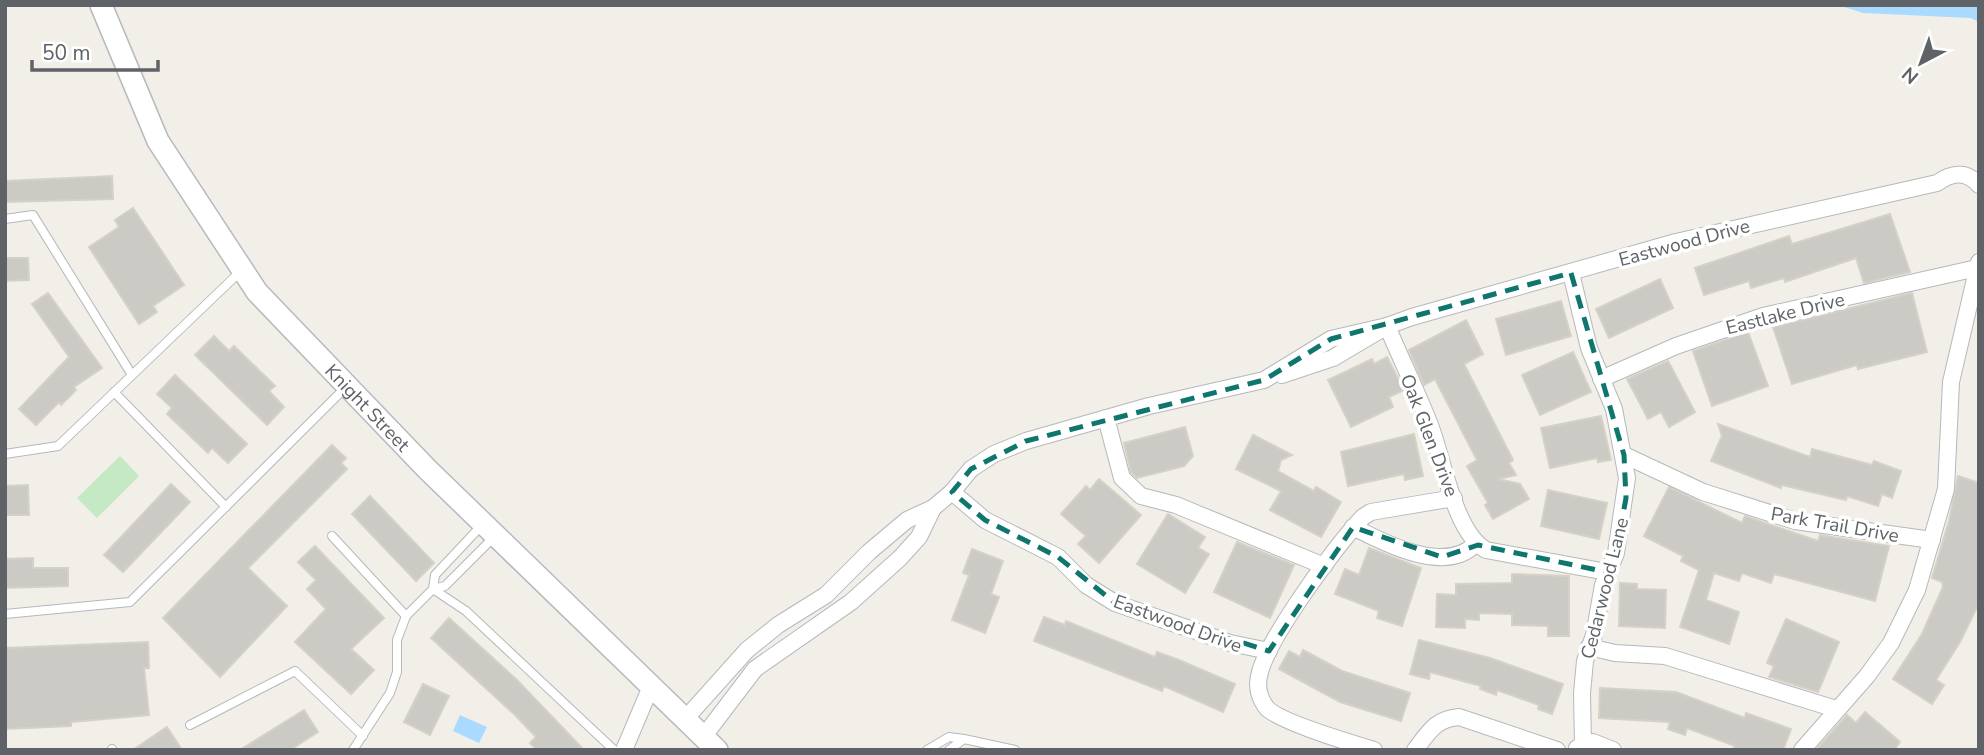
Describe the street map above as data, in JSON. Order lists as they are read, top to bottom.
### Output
{
  "streets": {
    "street": [
      "Eastwood Drive",
      "Eastlake Drive",
      "Knight Street",
      "Oak Glen Drive",
      "Park Trail Drive",
      "Cedarwood Lane"
    ]
  },
  "crossings": [
    ["Eastwood Drive", "Knight Street"],
    ["Eastwood Drive", "Oak Glen Drive"],
    ["Eastwood Drive", "Cedarwood Lane"],
    ["Eastlake Drive", "Cedarwood Lane"],
    ["Park Trail Drive", "Cedarwood Lane"]
  ],
  "scale_bar": "50 m",
  "north": "bottom left"
}
